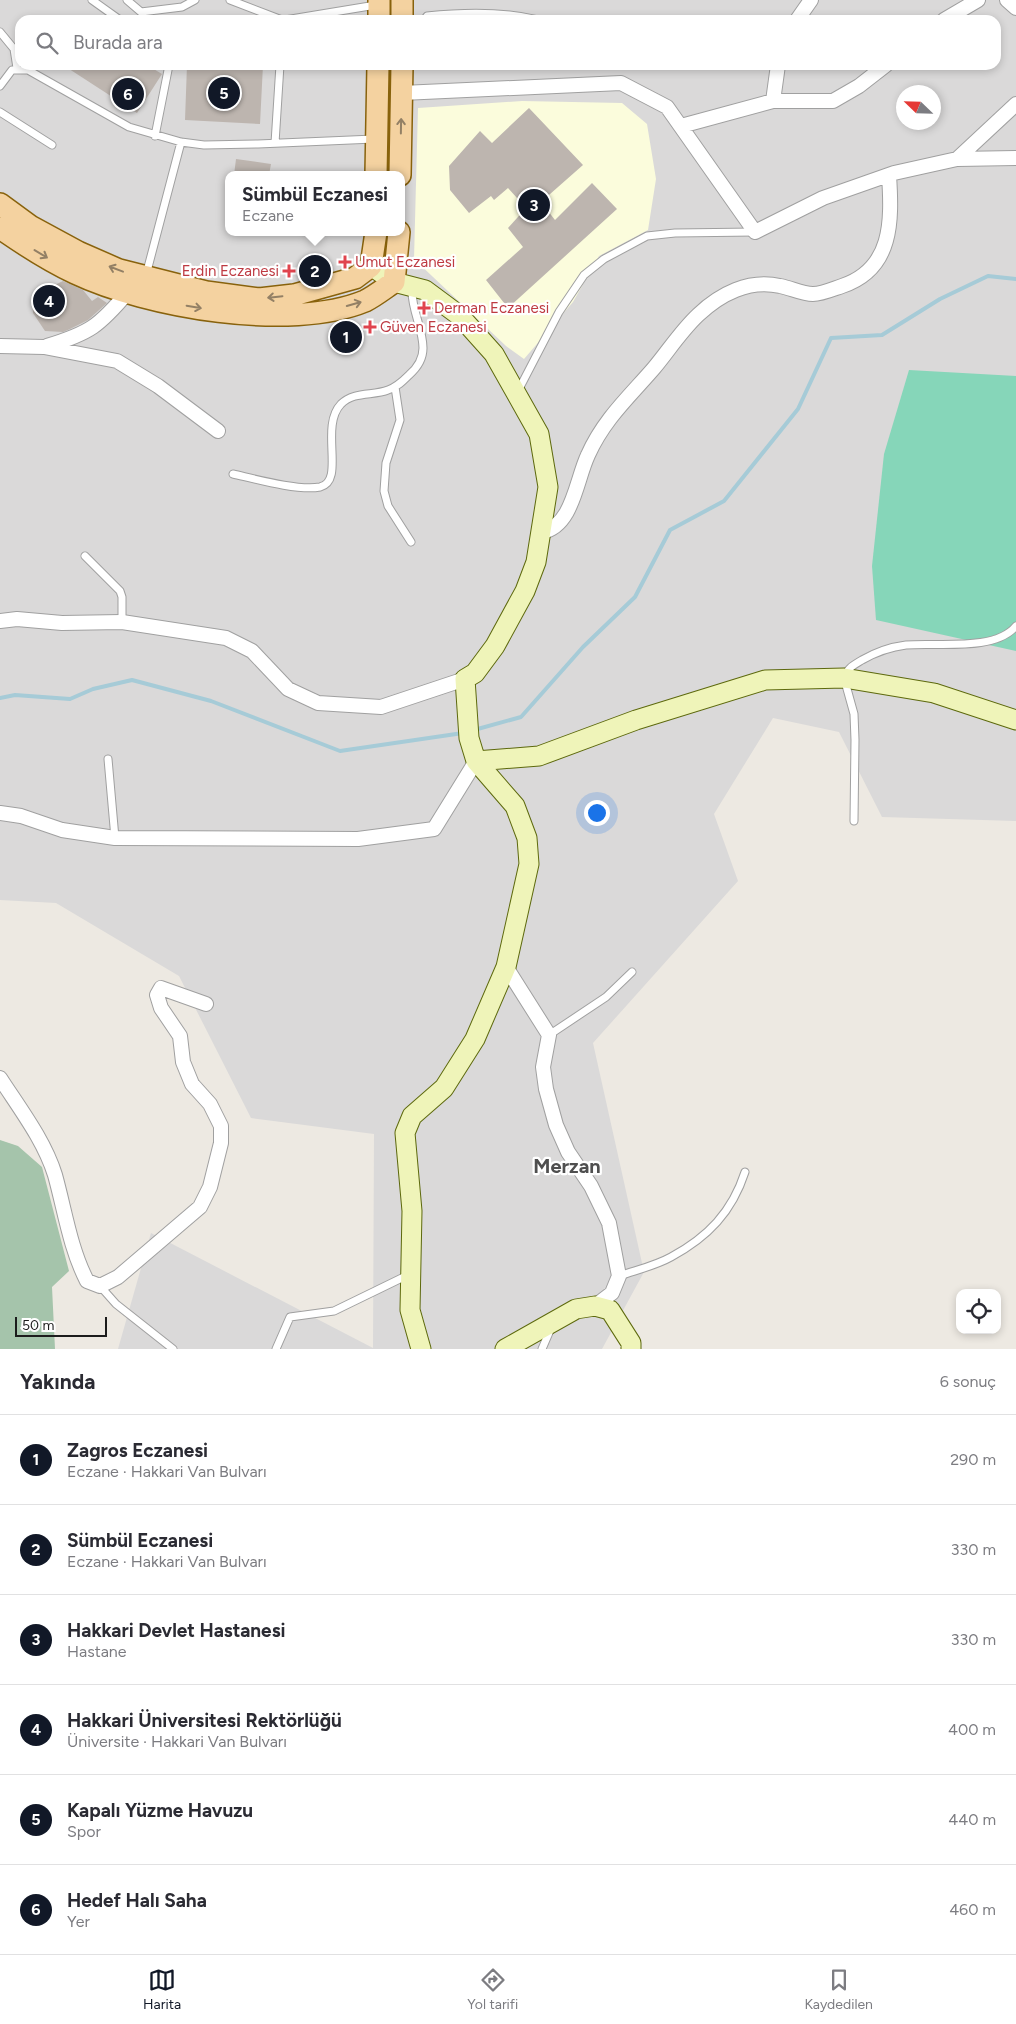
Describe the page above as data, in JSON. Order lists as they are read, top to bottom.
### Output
{
  "districts": ["Merzan"],
  "places": {
    "health": [
      "Umut Eczanesi",
      "Erdin Eczanesi",
      "Derman Eczanesi",
      "Güven Eczanesi"
    ]
  },
  "scale_bar": "50 m",
  "north": "top left",
  "page": {
    "search": "Burada ara",
    "pins": [
      "5",
      "6",
      "3",
      "2",
      "4",
      "1"
    ],
    "popup": ["Sümbül Eczanesi", "Eczane"],
    "scale": "50 m",
    "heading": ["Yakında", "6 sonuç"],
    "list": [
      {
        "mark": "1",
        "name": "Zagros Eczanesi",
        "note": "Eczane · Hakkari Van Bulvarı",
        "value": "290 m"
      },
      {
        "mark": "2",
        "name": "Sümbül Eczanesi",
        "note": "Eczane · Hakkari Van Bulvarı",
        "value": "330 m"
      },
      {
        "mark": "3",
        "name": "Hakkari Devlet Hastanesi",
        "note": "Hastane",
        "value": "330 m"
      },
      {
        "mark": "4",
        "name": "Hakkari Üniversitesi Rektörlüğü",
        "note": "Üniversite · Hakkari Van Bulvarı",
        "value": "400 m"
      },
      {
        "mark": "5",
        "name": "Kapalı Yüzme Havuzu",
        "note": "Spor",
        "value": "440 m"
      },
      {
        "mark": "6",
        "name": "Hedef Halı Saha",
        "note": "Yer",
        "value": "460 m"
      }
    ],
    "nav": ["Harita", "Yol tarifi", "Kaydedilen"]
  }
}
